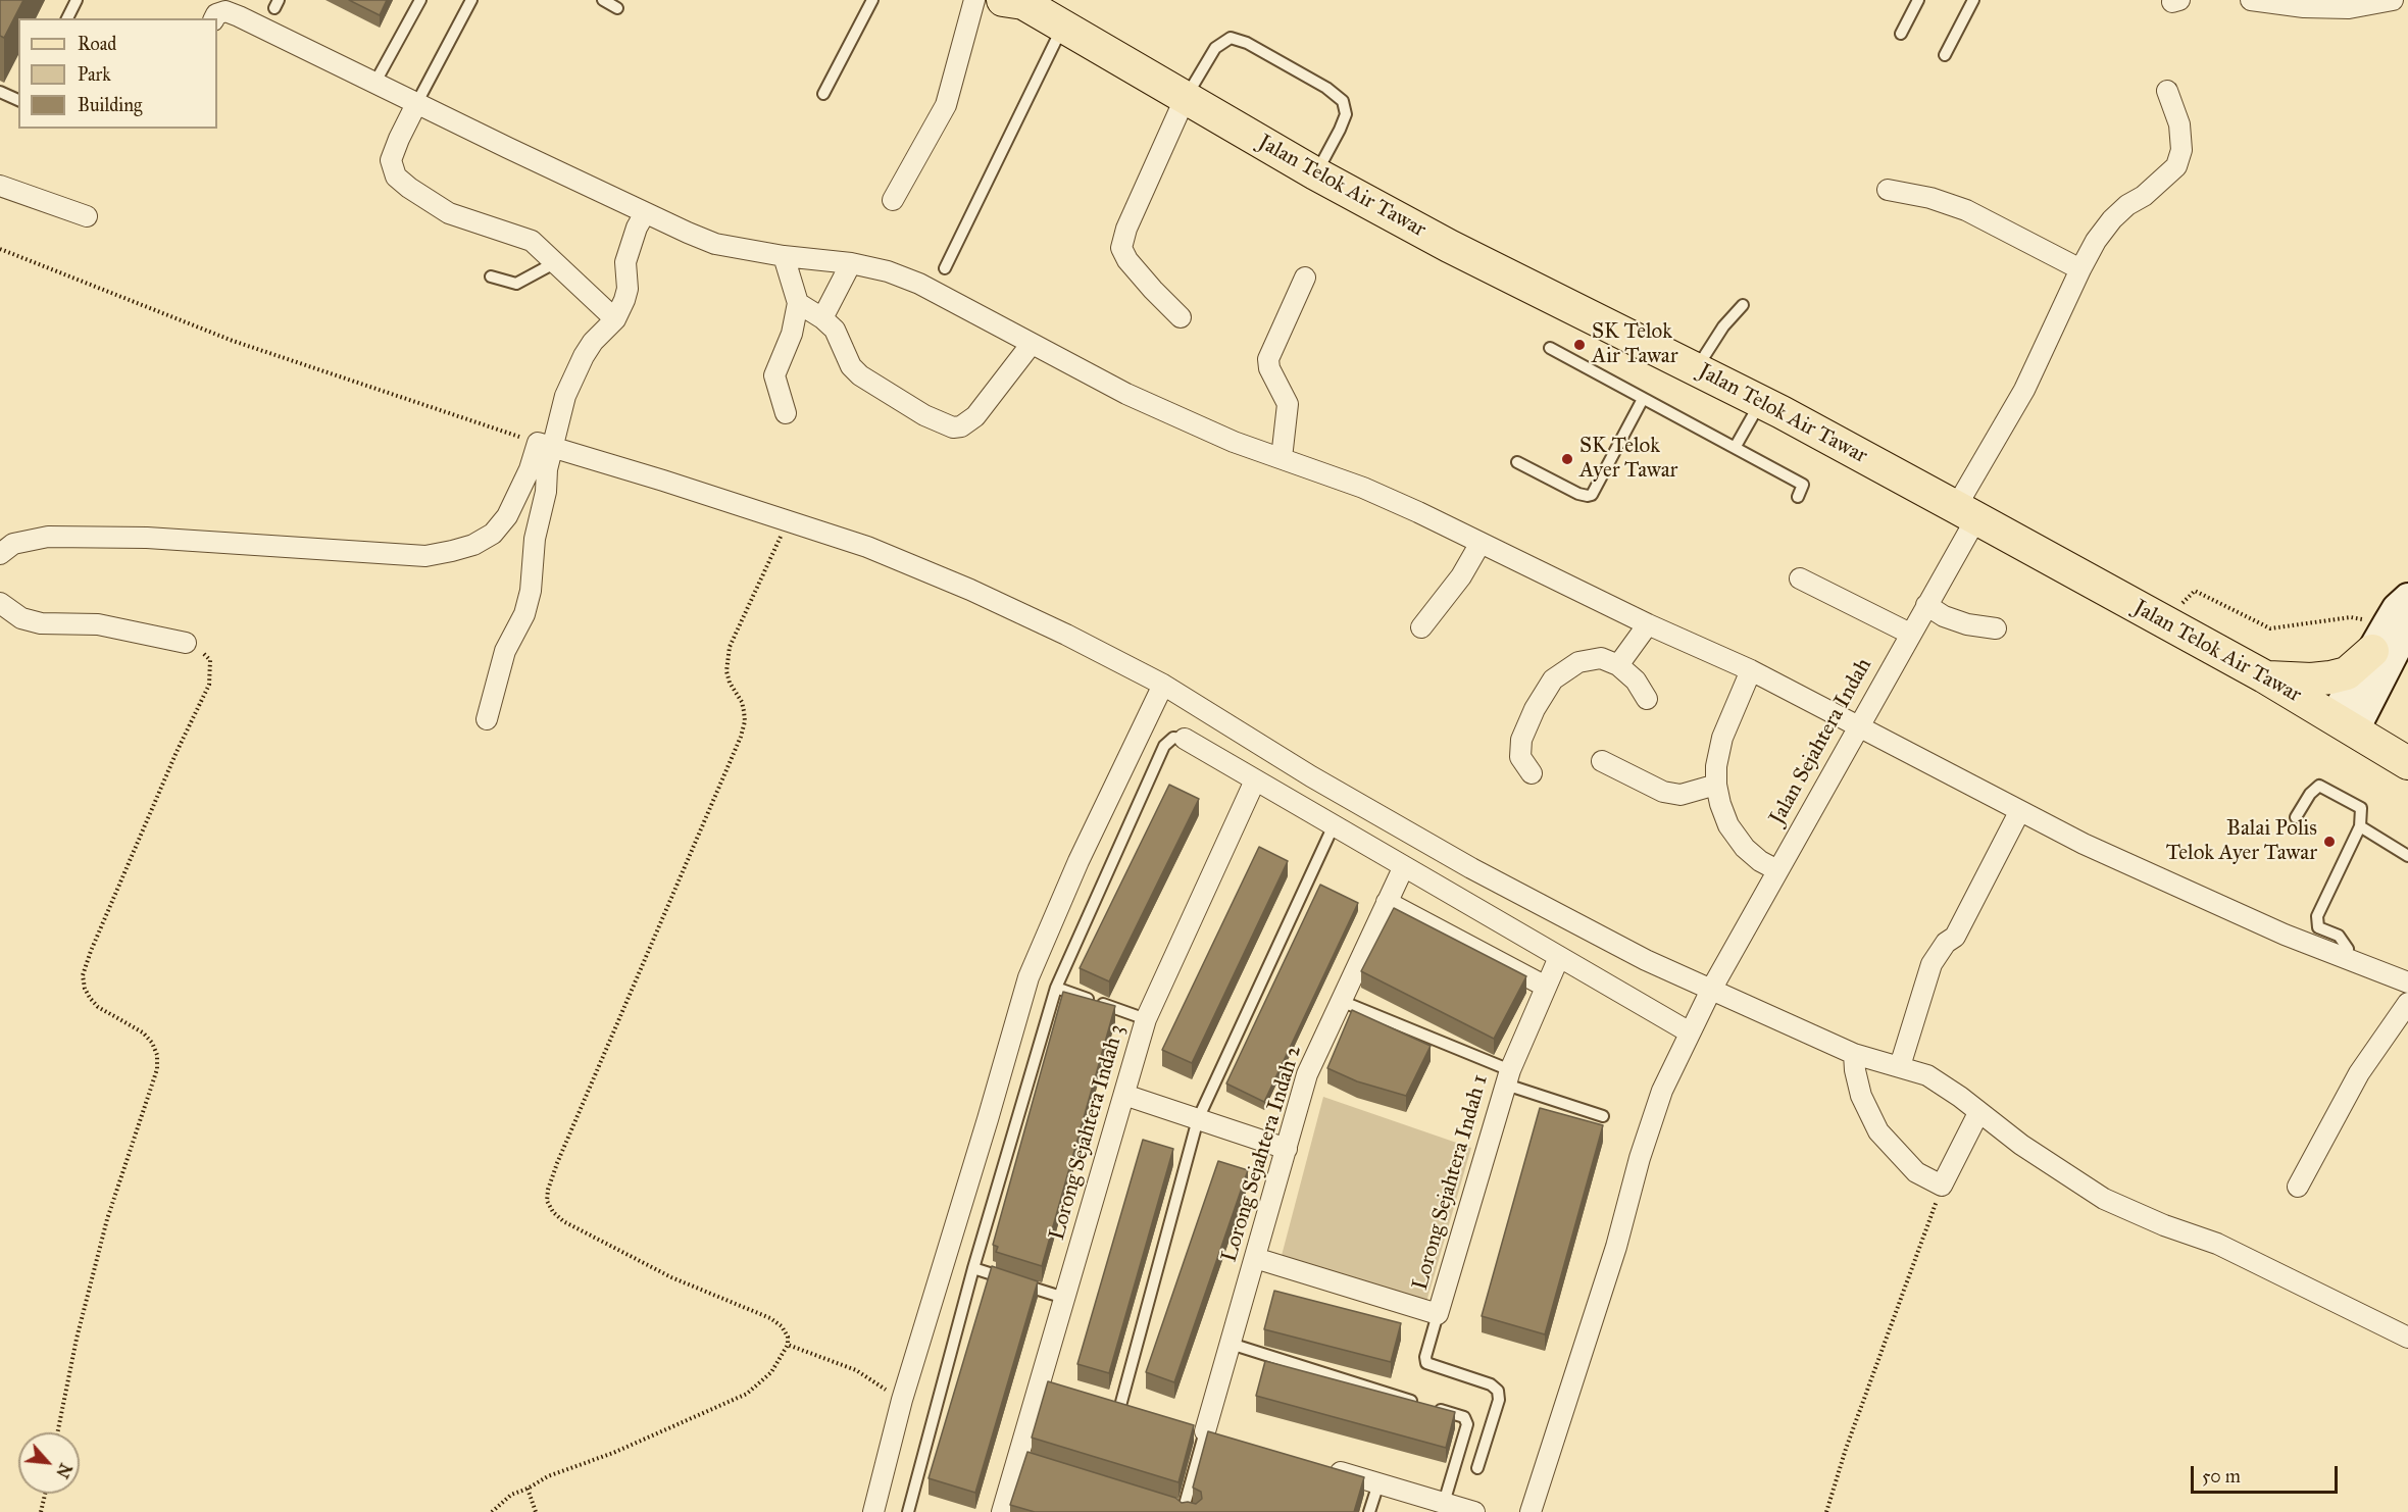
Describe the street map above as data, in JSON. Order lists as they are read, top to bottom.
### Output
{
  "streets": {
    "main road": ["Jalan Telok Air Tawar"],
    "street": [
      "Jalan Sejahtera Indah",
      "Lorong Sejahtera Indah 3",
      "Lorong Sejahtera Indah 2",
      "Lorong Sejahtera Indah 1"
    ]
  },
  "crossings": [
    ["Jalan Telok Air Tawar", "Jalan Sejahtera Indah"],
    ["Lorong Sejahtera Indah 2", "Lorong Sejahtera Indah 1"]
  ],
  "places": ["SK Telok Air Tawar", "SK Telok Ayer Tawar", "Balai Polis Telok Ayer Tawar"],
  "legend": ["Road", "Park", "Building"],
  "scale_bar": "50 m",
  "north": "bottom right"
}
